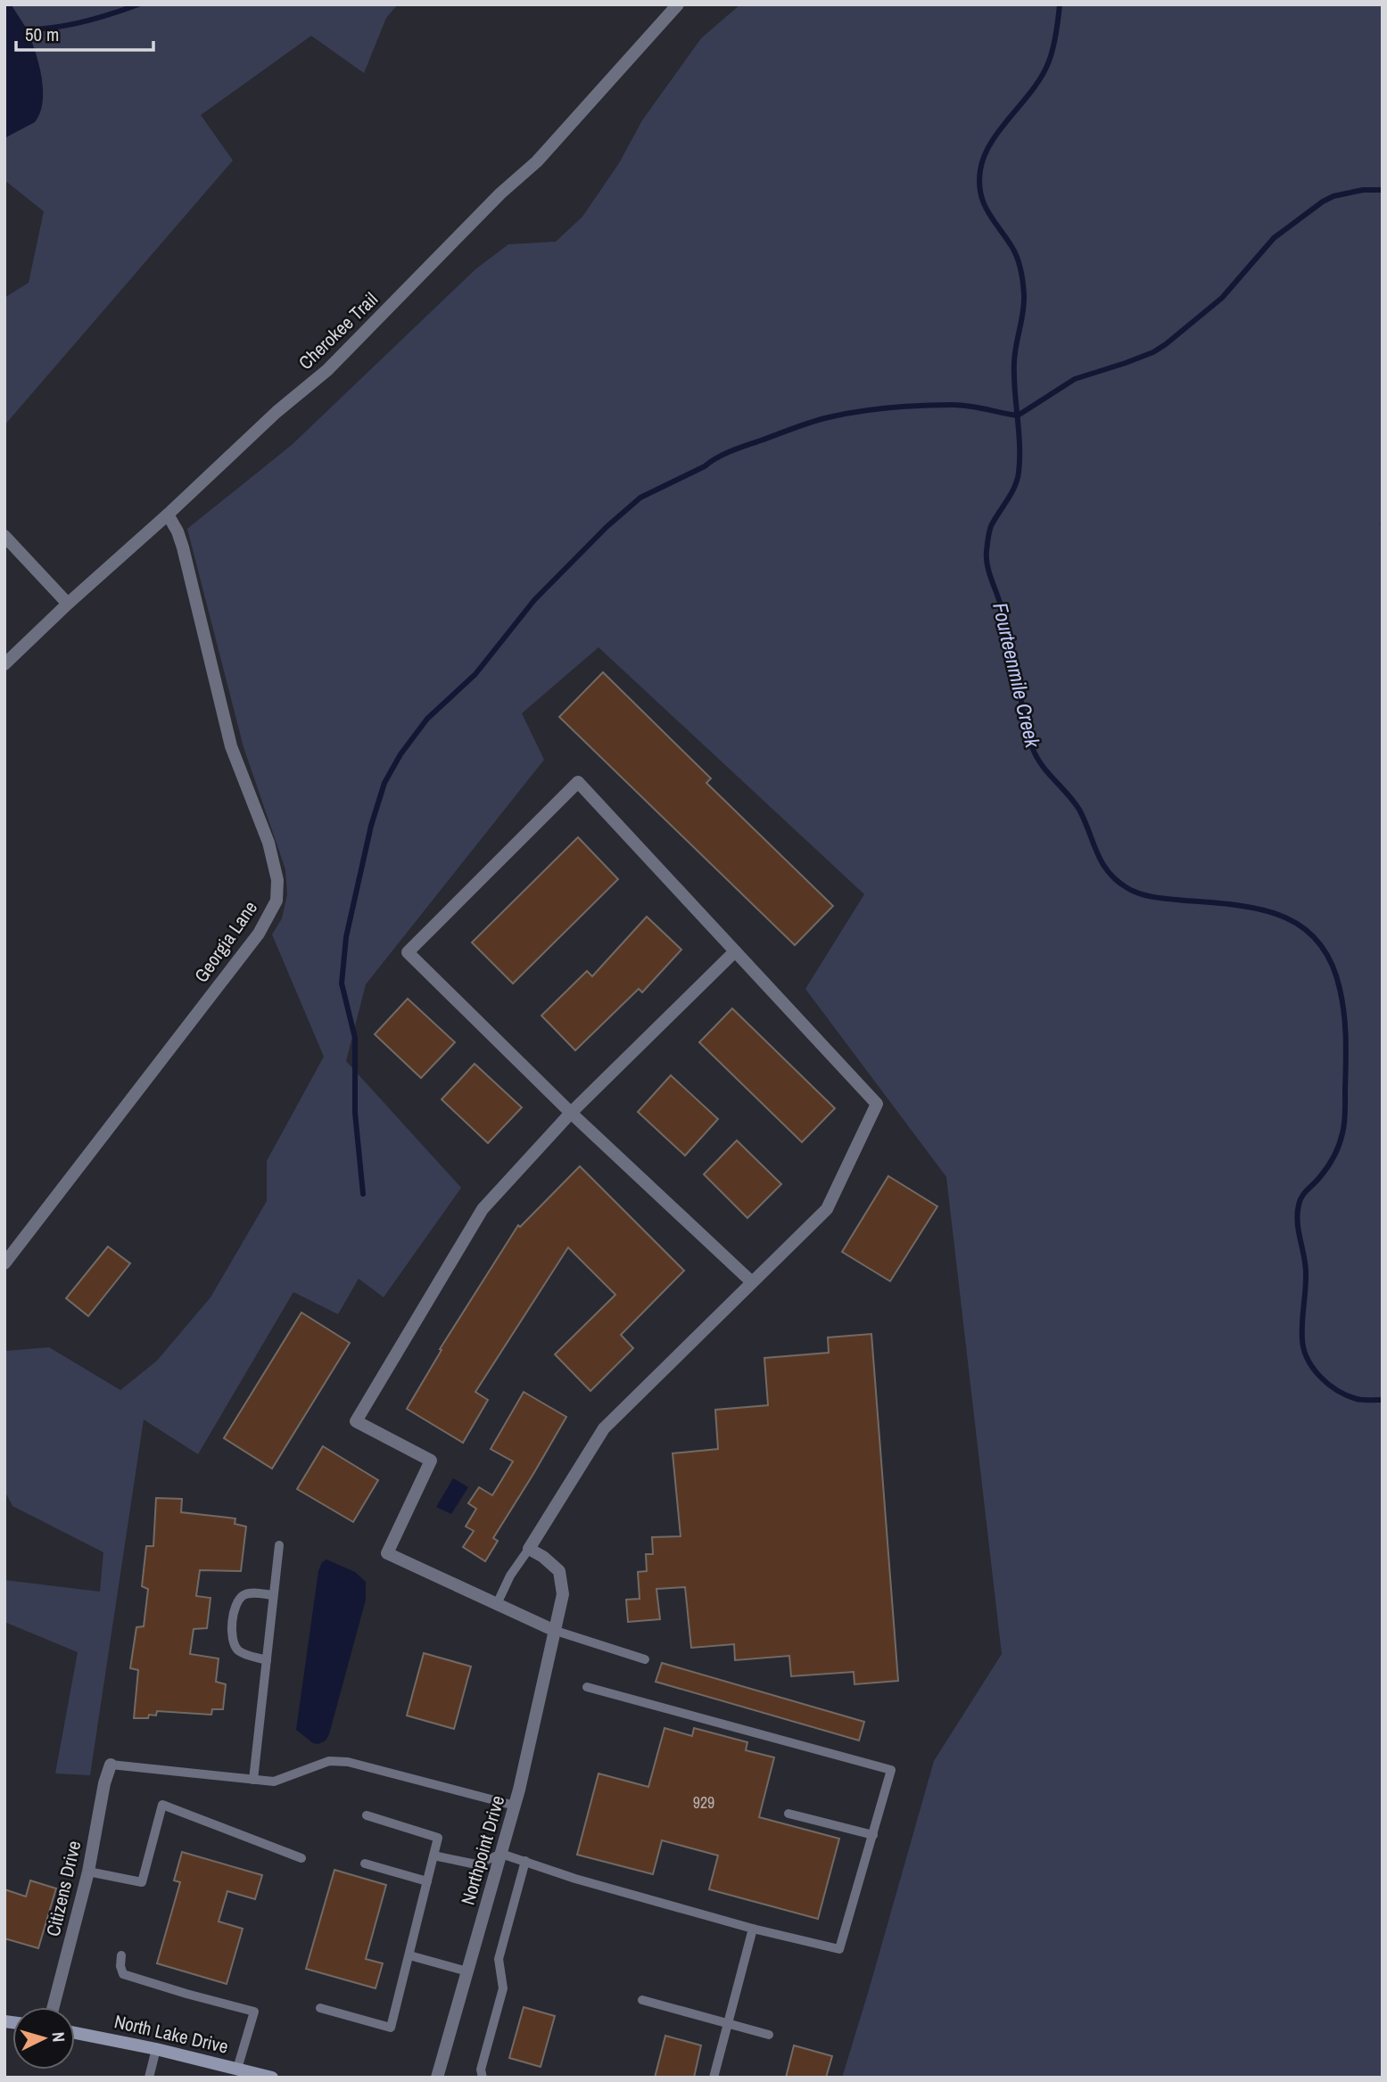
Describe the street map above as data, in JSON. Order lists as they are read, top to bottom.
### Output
{
  "streets": {
    "main road": ["North Lake Drive"],
    "street": [
      "Cherokee Trail",
      "Georgia Lane",
      "Northpoint Drive",
      "Citizens Drive"
    ]
  },
  "crossings": [
    ["Cherokee Trail", "Georgia Lane"]
  ],
  "water": ["Fourteenmile Creek"],
  "house_numbers": ["929"],
  "scale_bar": "50 m",
  "north": "right"
}
